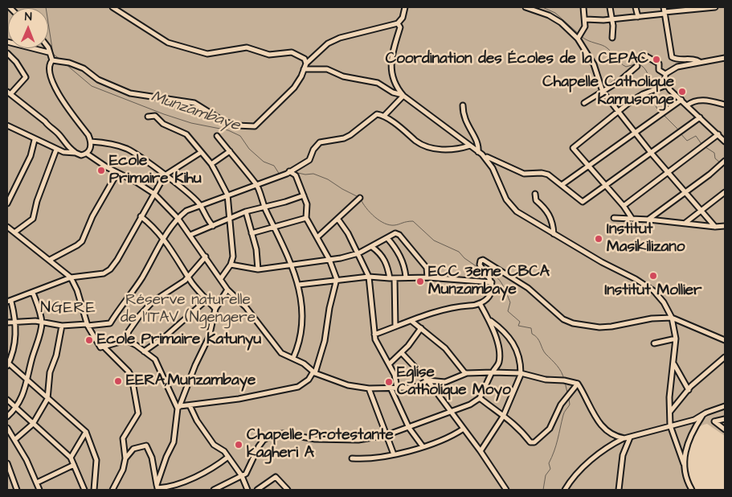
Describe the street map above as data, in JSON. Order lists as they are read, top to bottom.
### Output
{
  "districts": ["NGERE"],
  "water": ["Munzambaye"],
  "parks": ["Réserve naturelle de l'ITAV (Ngengere"],
  "places": [
    "Coordination des Écoles de la CEPAC",
    "Chapelle Catholique Kamusonge",
    "Ecole Primaire Kihu",
    "Institut Masikilizano",
    "Institut Mollier",
    "ECC 3eme CBCA Munzambaye",
    "Ecole Primaire Katunyu",
    "EERA,Munzambaye",
    "Eglise Catholique Moyo",
    "Chapelle Protestante kagheri A"
  ],
  "north": "top"
}
